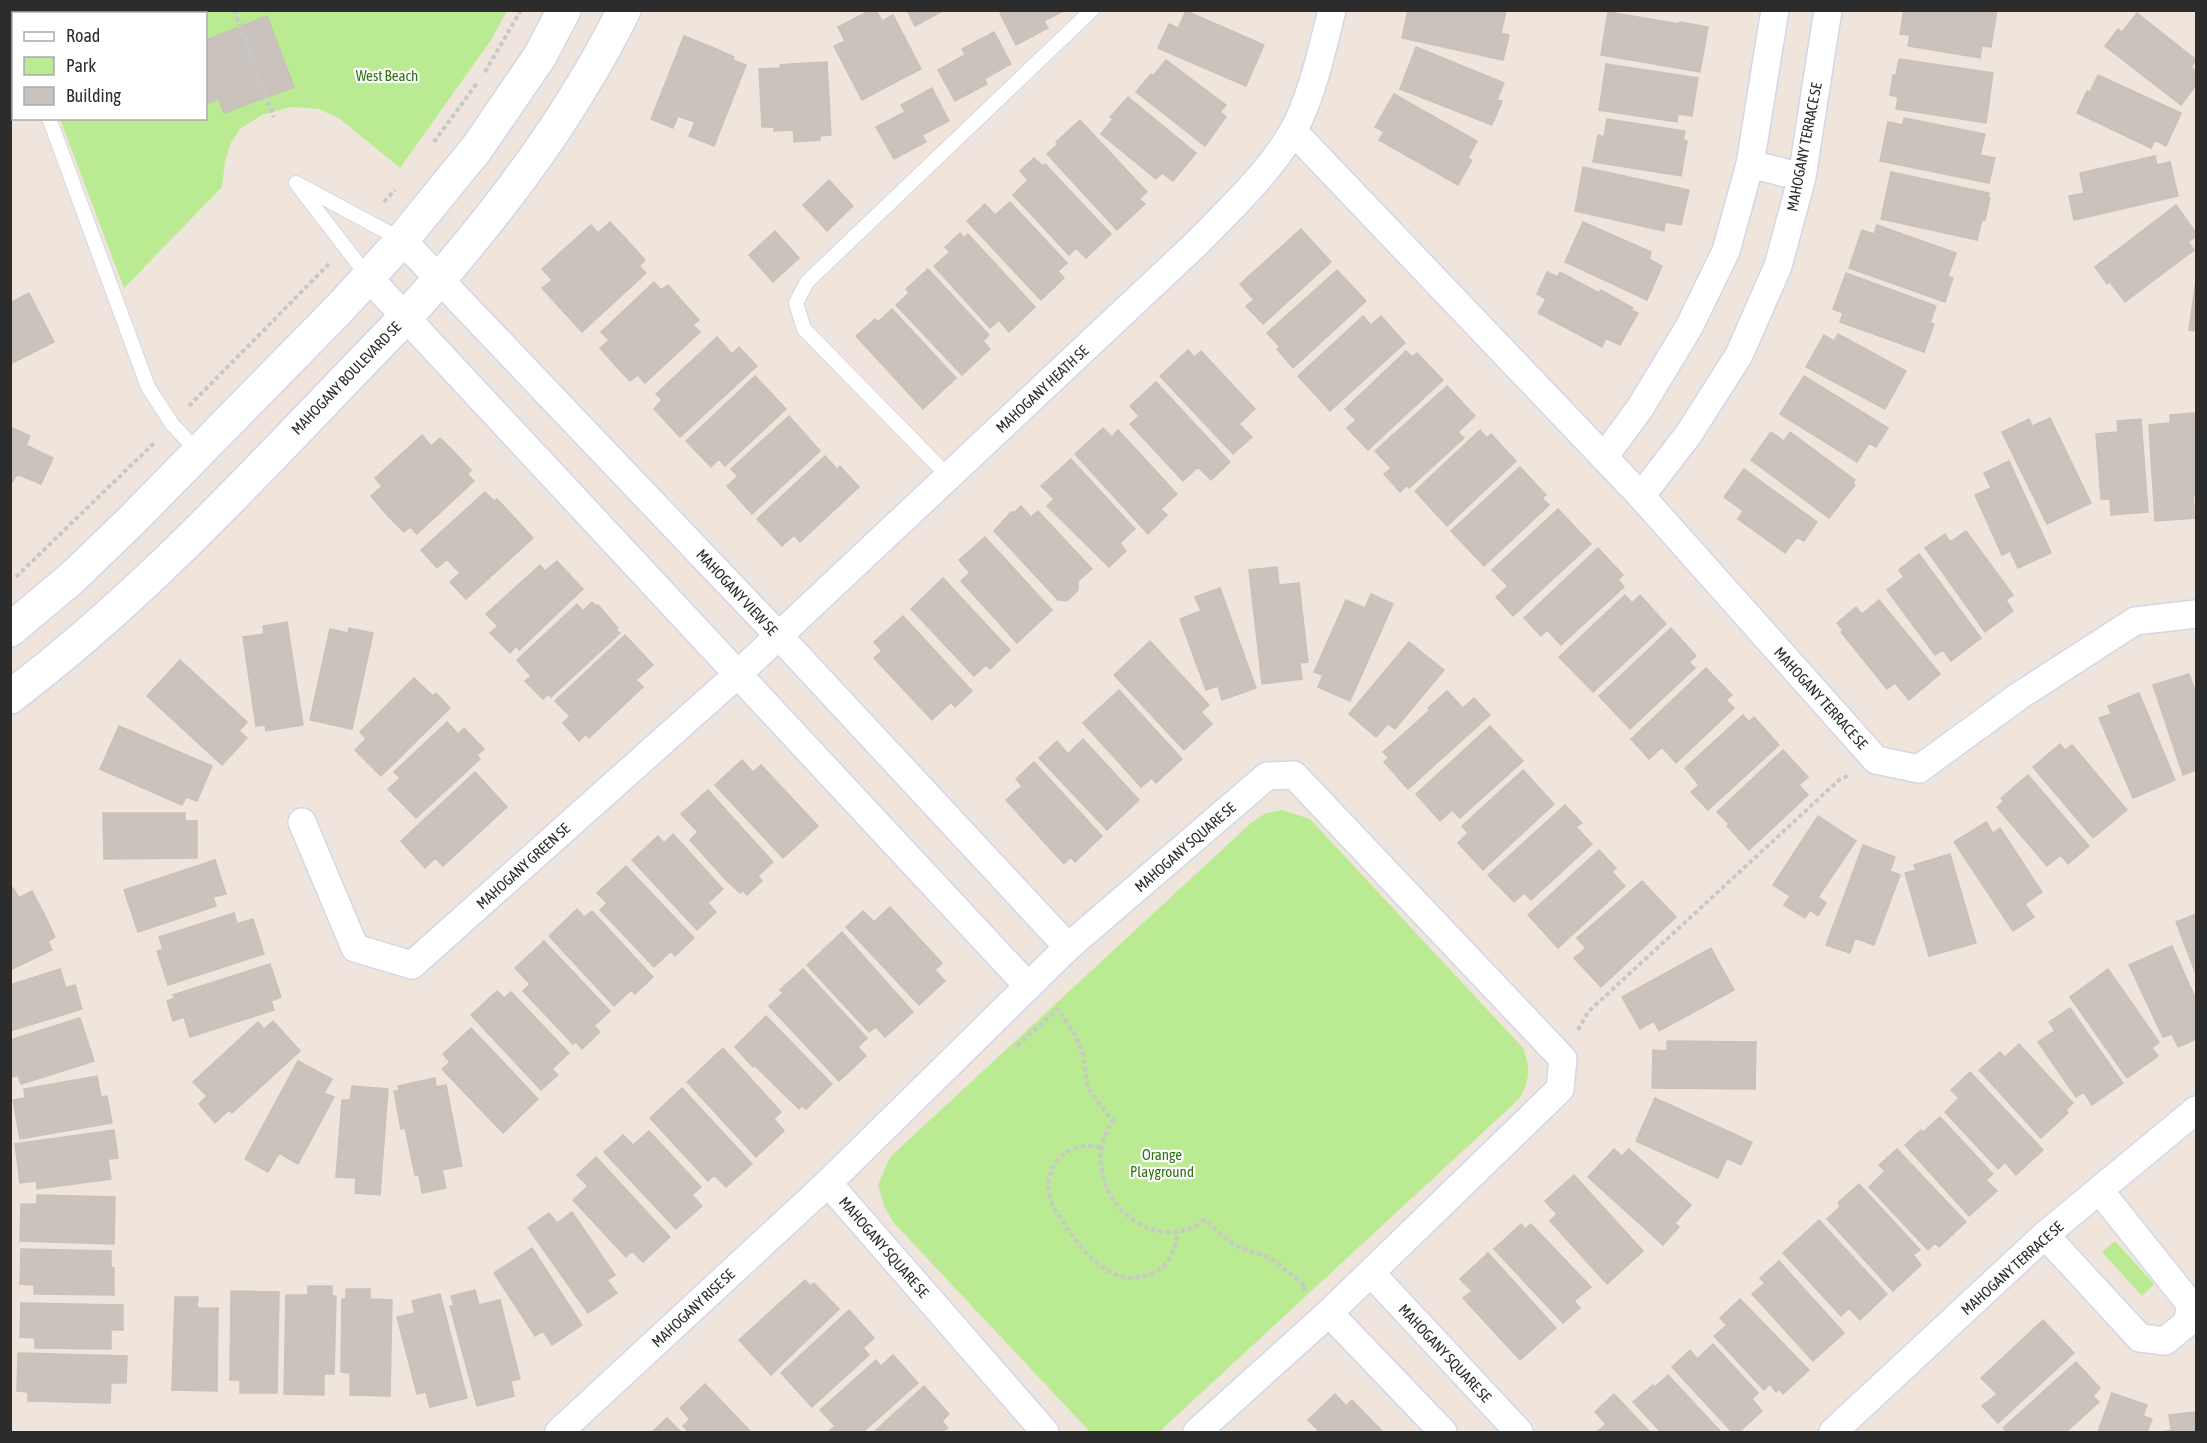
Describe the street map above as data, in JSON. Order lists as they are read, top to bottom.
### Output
{
  "streets": {
    "street": [
      "MAHOGANY TERRACE SE",
      "MAHOGANY BOULEVARD SE",
      "MAHOGANY HEATH SE",
      "MAHOGANY VIEW SE",
      "MAHOGANY SQUARE SE",
      "MAHOGANY GREEN SE",
      "MAHOGANY RISE SE"
    ]
  },
  "crossings": [
    ["MAHOGANY TERRACE SE", "MAHOGANY HEATH SE"],
    ["MAHOGANY BOULEVARD SE", "MAHOGANY VIEW SE"],
    ["MAHOGANY HEATH SE", "MAHOGANY VIEW SE"],
    ["MAHOGANY HEATH SE", "MAHOGANY GREEN SE"],
    ["MAHOGANY VIEW SE", "MAHOGANY SQUARE SE"],
    ["MAHOGANY VIEW SE", "MAHOGANY GREEN SE"],
    ["MAHOGANY SQUARE SE", "MAHOGANY RISE SE"]
  ],
  "parks": ["West Beach", "Orange Playground"],
  "legend": ["Road", "Park", "Building"]
}
